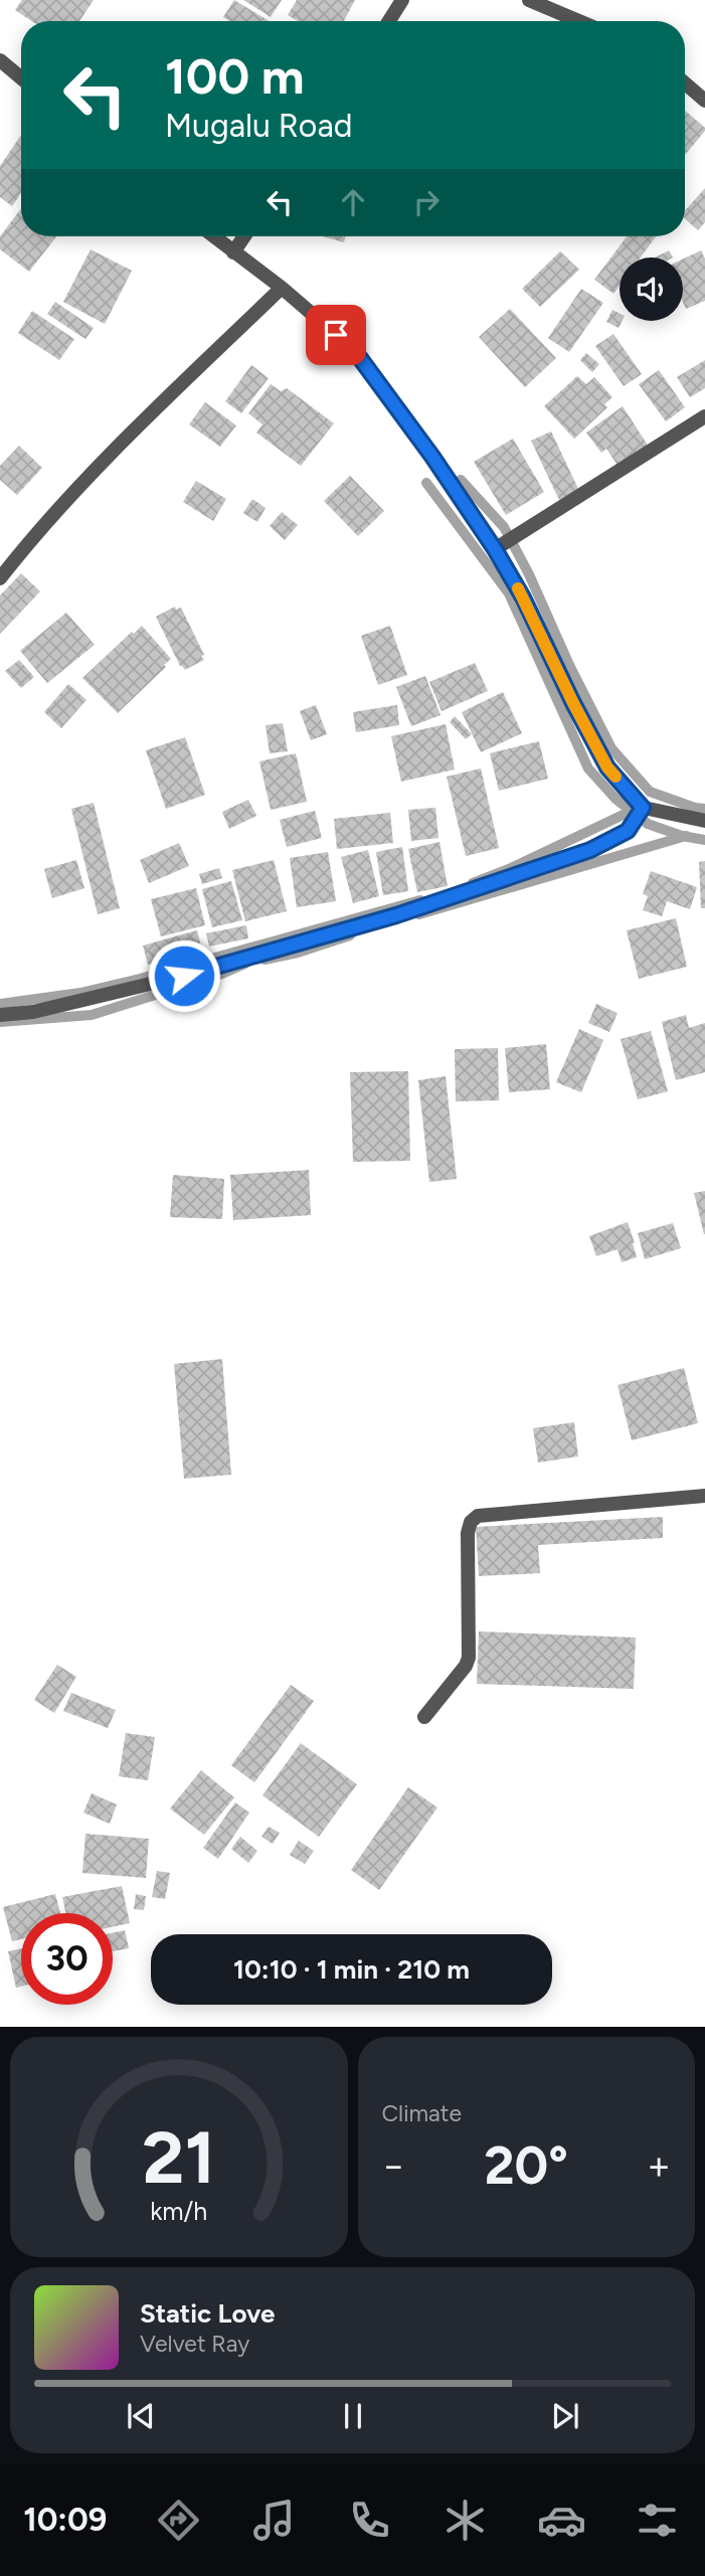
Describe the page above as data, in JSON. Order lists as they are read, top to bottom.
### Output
{
  "page": {
    "turn": ["100 m", "Mugalu Road"],
    "limit": "30",
    "trip": "10:10 · 1 min · 210 m",
    "tile": "Climate",
    "heat": ["−", "20°", "+"],
    "song": ["Static Love", "Velvet Ray"],
    "tabs": "10:09",
    "gauge": ["21", "km/h"]
  }
}
